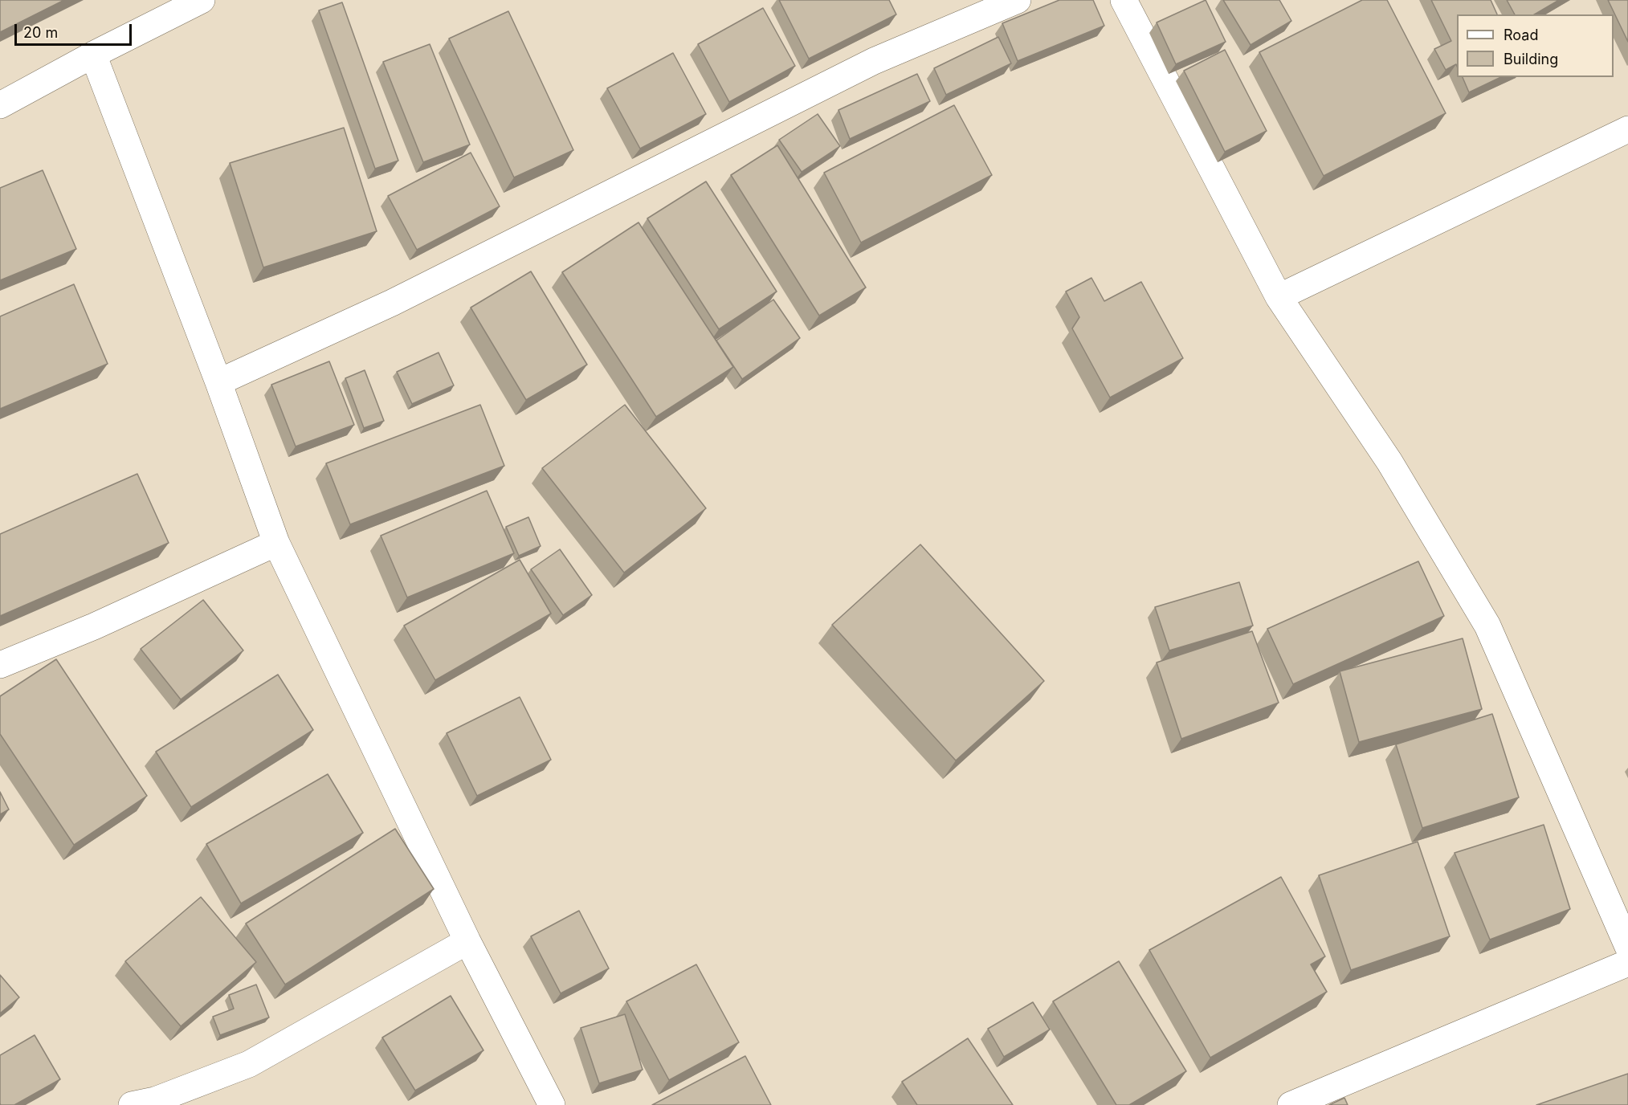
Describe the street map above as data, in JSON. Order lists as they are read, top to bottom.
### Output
{
  "legend": ["Road", "Building"],
  "scale_bar": "20 m"
}
